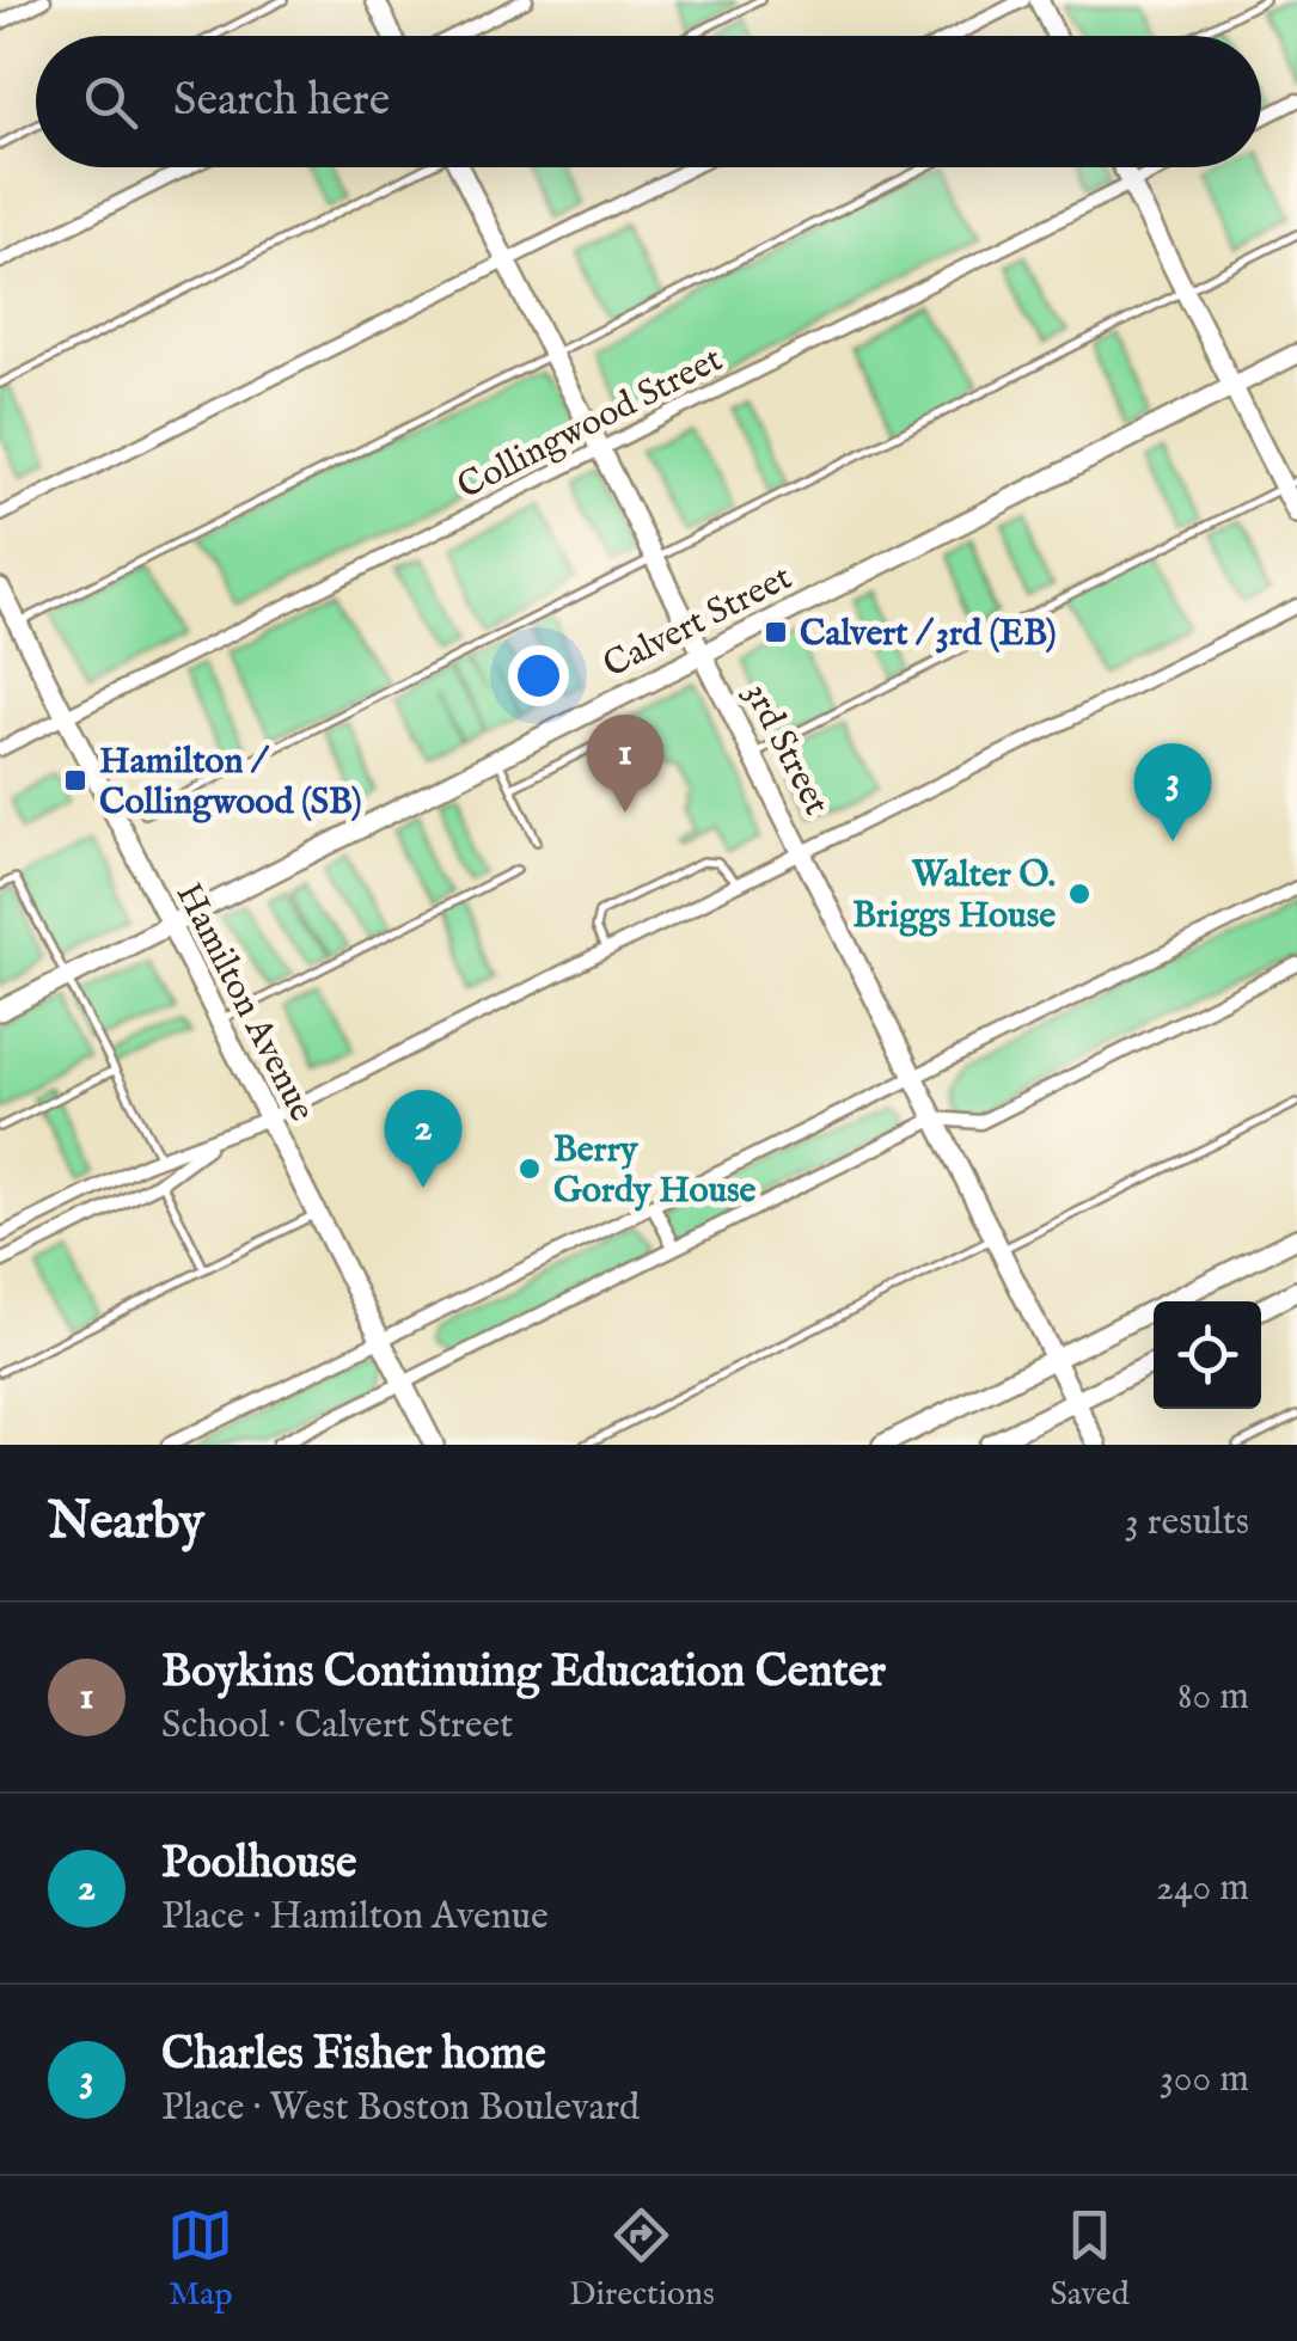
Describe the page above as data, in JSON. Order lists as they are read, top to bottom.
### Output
{
  "streets": {
    "street": [
      "Collingwood Street",
      "Calvert Street",
      "3rd Street",
      "Hamilton Avenue"
    ]
  },
  "crossings": [
    ["Collingwood Street", "3rd Street"],
    ["Collingwood Street", "Hamilton Avenue"],
    ["Calvert Street", "3rd Street"],
    ["Calvert Street", "Hamilton Avenue"]
  ],
  "places": {
    "transit": ["Calvert / 3rd (EB)", "Hamilton / Collingwood (SB)"],
    "other": ["Walter O. Briggs House", "Berry Gordy House"]
  },
  "page": {
    "search": "Search here",
    "pins": ["1", "3", "2"],
    "heading": ["Nearby", "3 results"],
    "list": [
      {
        "mark": "1",
        "name": "Boykins Continuing Education Center",
        "note": "School · Calvert Street",
        "value": "80 m"
      },
      {
        "mark": "2",
        "name": "Poolhouse",
        "note": "Place · Hamilton Avenue",
        "value": "240 m"
      },
      {
        "mark": "3",
        "name": "Charles Fisher home",
        "note": "Place · West Boston Boulevard",
        "value": "300 m"
      }
    ],
    "nav": ["Map", "Directions", "Saved"]
  }
}
